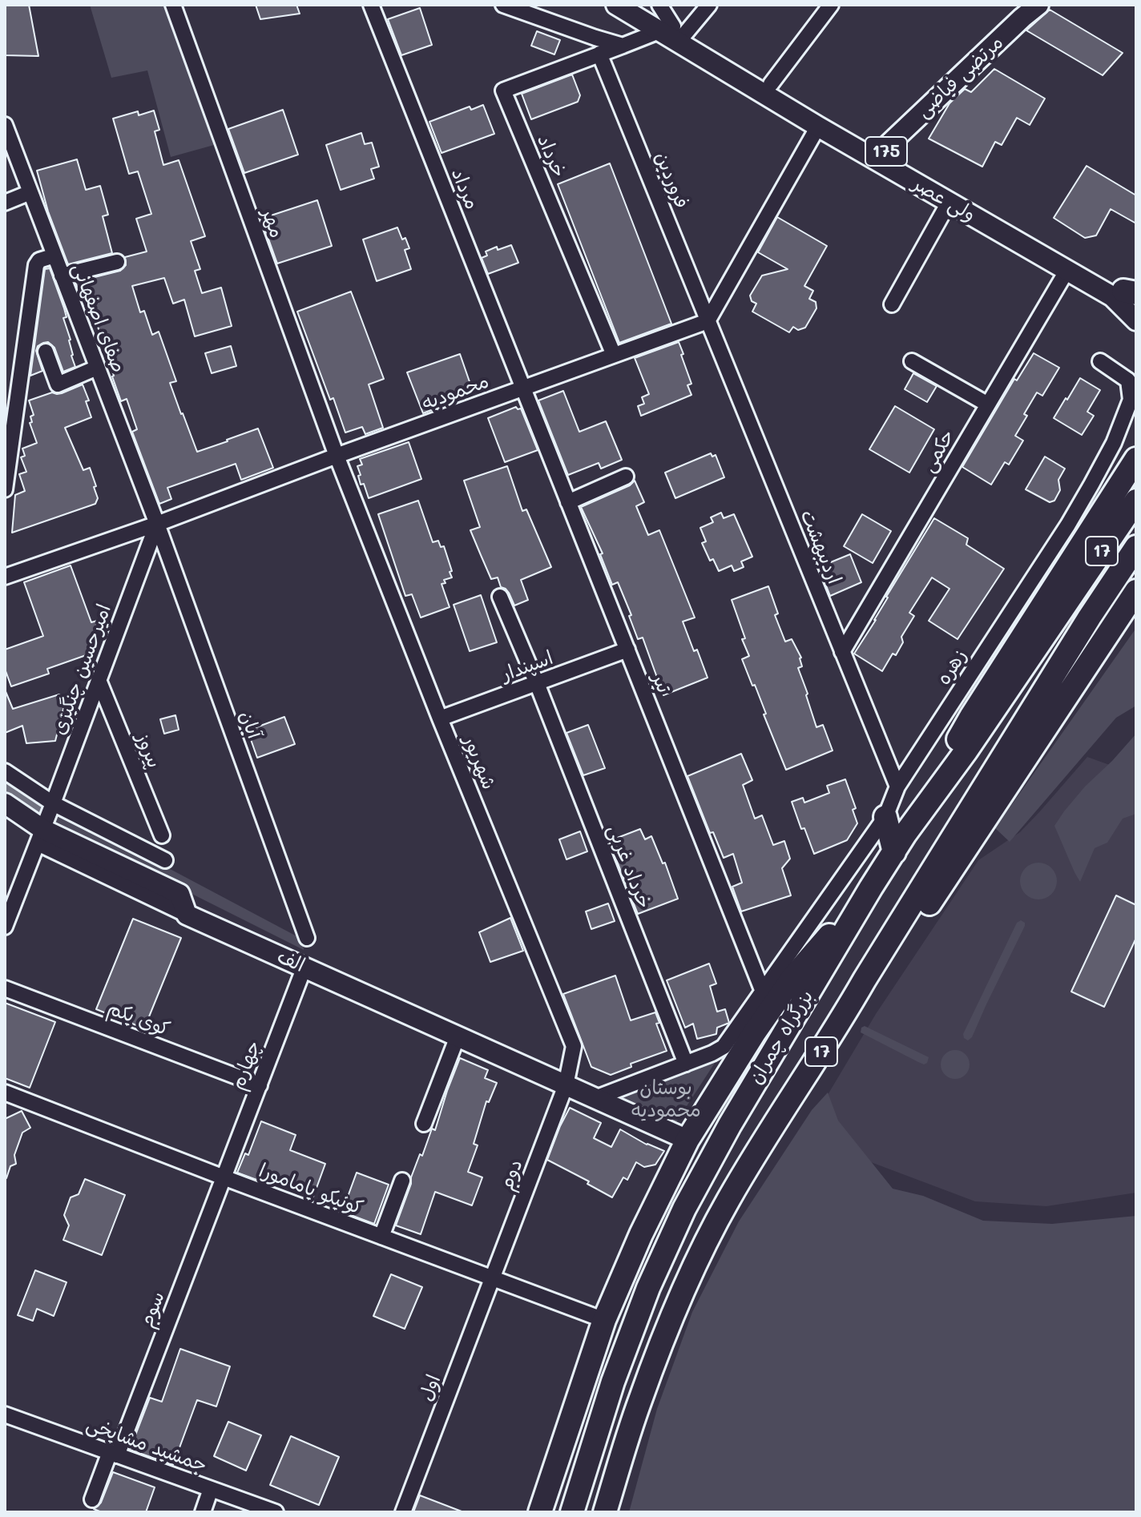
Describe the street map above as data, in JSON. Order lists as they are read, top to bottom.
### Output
{
  "streets": {
    "highway": ["17", "بزرگراه چمران"],
    "main road": [
      "مرتضی فیاضی",
      "175",
      "ولی عصر",
      "الف"
    ],
    "street": [
      "خرداد",
      "فروردین",
      "مرداد",
      "مهر",
      "صفای اصفهانی",
      "محمودیه",
      "حکمی",
      "اردیبهشت",
      "اسپندار",
      "زهره",
      "امیرحسین چنگیزی",
      "تیر",
      "آبان",
      "پیروز",
      "شهریور",
      "خرداد غربی",
      "کوی یکم",
      "چهارم",
      "دوم",
      "کونیکو یامامورا",
      "سوم",
      "اول",
      "جمشید مشایخی"
    ]
  },
  "crossings": [
    ["مرتضی فیاضی", "ولی عصر"],
    ["خرداد", "فروردین"],
    ["خرداد", "ولی عصر"],
    ["خرداد", "محمودیه"],
    ["فروردین", "محمودیه"],
    ["فروردین", "اردیبهشت"],
    ["مرداد", "محمودیه"],
    ["مرداد", "تیر"],
    ["ولی عصر", "حکمی"],
    ["مهر", "محمودیه"],
    ["مهر", "شهریور"],
    ["صفای اصفهانی", "محمودیه"],
    ["صفای اصفهانی", "امیرحسین چنگیزی"],
    ["صفای اصفهانی", "آبان"],
    ["محمودیه", "اردیبهشت"],
    ["محمودیه", "امیرحسین چنگیزی"],
    ["محمودیه", "تیر"],
    ["محمودیه", "آبان"],
    ["محمودیه", "شهریور"],
    ["حکمی", "اردیبهشت"],
    ["اردیبهشت", "زهره"],
    ["اسپندار", "تیر"],
    ["اسپندار", "شهریور"],
    ["اسپندار", "خرداد غربی"],
    ["زهره", "تیر"],
    ["امیرحسین چنگیزی", "آبان"],
    ["امیرحسین چنگیزی", "پیروز"],
    ["امیرحسین چنگیزی", "الف"],
    ["شهریور", "الف"],
    ["شهریور", "دوم"],
    ["الف", "چهارم"],
    ["الف", "دوم"],
    ["کوی یکم", "چهارم"],
    ["چهارم", "کونیکو یامامورا"],
    ["چهارم", "سوم"],
    ["دوم", "کونیکو یامامورا"],
    ["دوم", "اول"],
    ["کونیکو یامامورا", "سوم"],
    ["کونیکو یامامورا", "اول"],
    ["سوم", "جمشید مشایخی"]
  ],
  "parks": ["بوستان محمودیه"]
}
